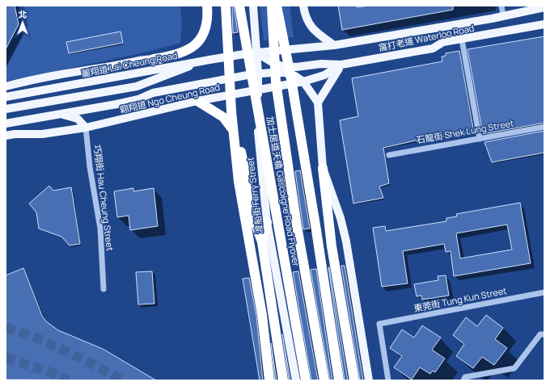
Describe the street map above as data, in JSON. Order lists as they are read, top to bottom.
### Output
{
  "streets": {
    "highway": ["加士居道天橋 Gascoigne Road Flyover"],
    "main road": [
      "窩打老道 Waterloo Road",
      "麗翔道 Lai Cheung Road",
      "翺翔道 Ngo Cheung Road",
      "渡船街 Ferry Street"
    ],
    "street": ["石龍街 Shek Lung Street", "巧翔街 Hau Cheung Street", "東莞街 Tung Kun Street"]
  },
  "crossings": [
    ["窩打老道 Waterloo Road", "麗翔道 Lai Cheung Road"],
    ["窩打老道 Waterloo Road", "翺翔道 Ngo Cheung Road"],
    ["窩打老道 Waterloo Road", "渡船街 Ferry Street"],
    ["麗翔道 Lai Cheung Road", "渡船街 Ferry Street"],
    ["翺翔道 Ngo Cheung Road", "渡船街 Ferry Street"],
    ["翺翔道 Ngo Cheung Road", "巧翔街 Hau Cheung Street"]
  ],
  "north": "top"
}
